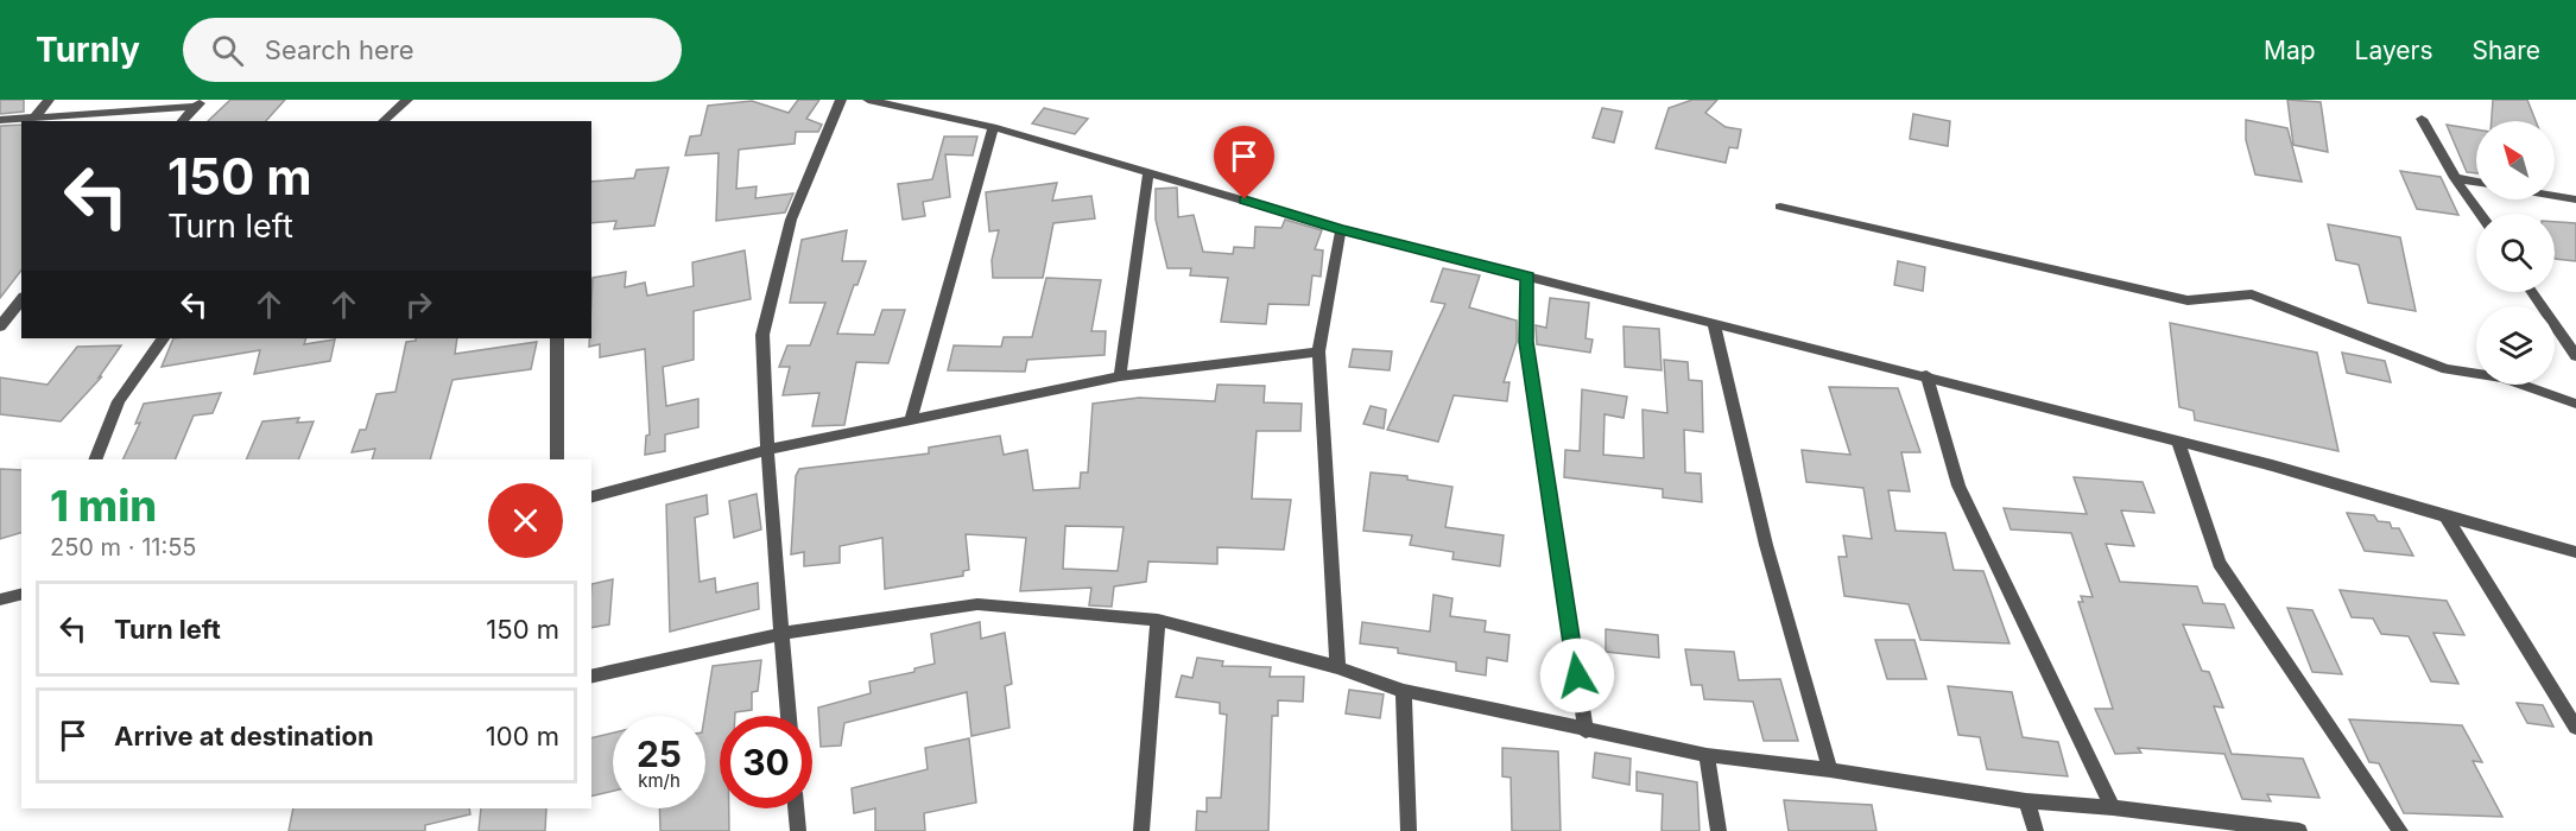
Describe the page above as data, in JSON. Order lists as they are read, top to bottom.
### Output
{
  "north": "top left",
  "page": {
    "header": "Turnly",
    "search": "Search here",
    "nav": ["Map", "Layers", "Share"],
    "turn": ["150 m", "Turn left"],
    "heading": ["1 min", "250 m · 11:55"],
    "list": [
      {
        "name": "Turn left",
        "value": "150 m"
      },
      {
        "name": "Arrive at destination",
        "value": "100 m"
      }
    ],
    "speed": "25 km/h",
    "limit": "30"
  }
}
